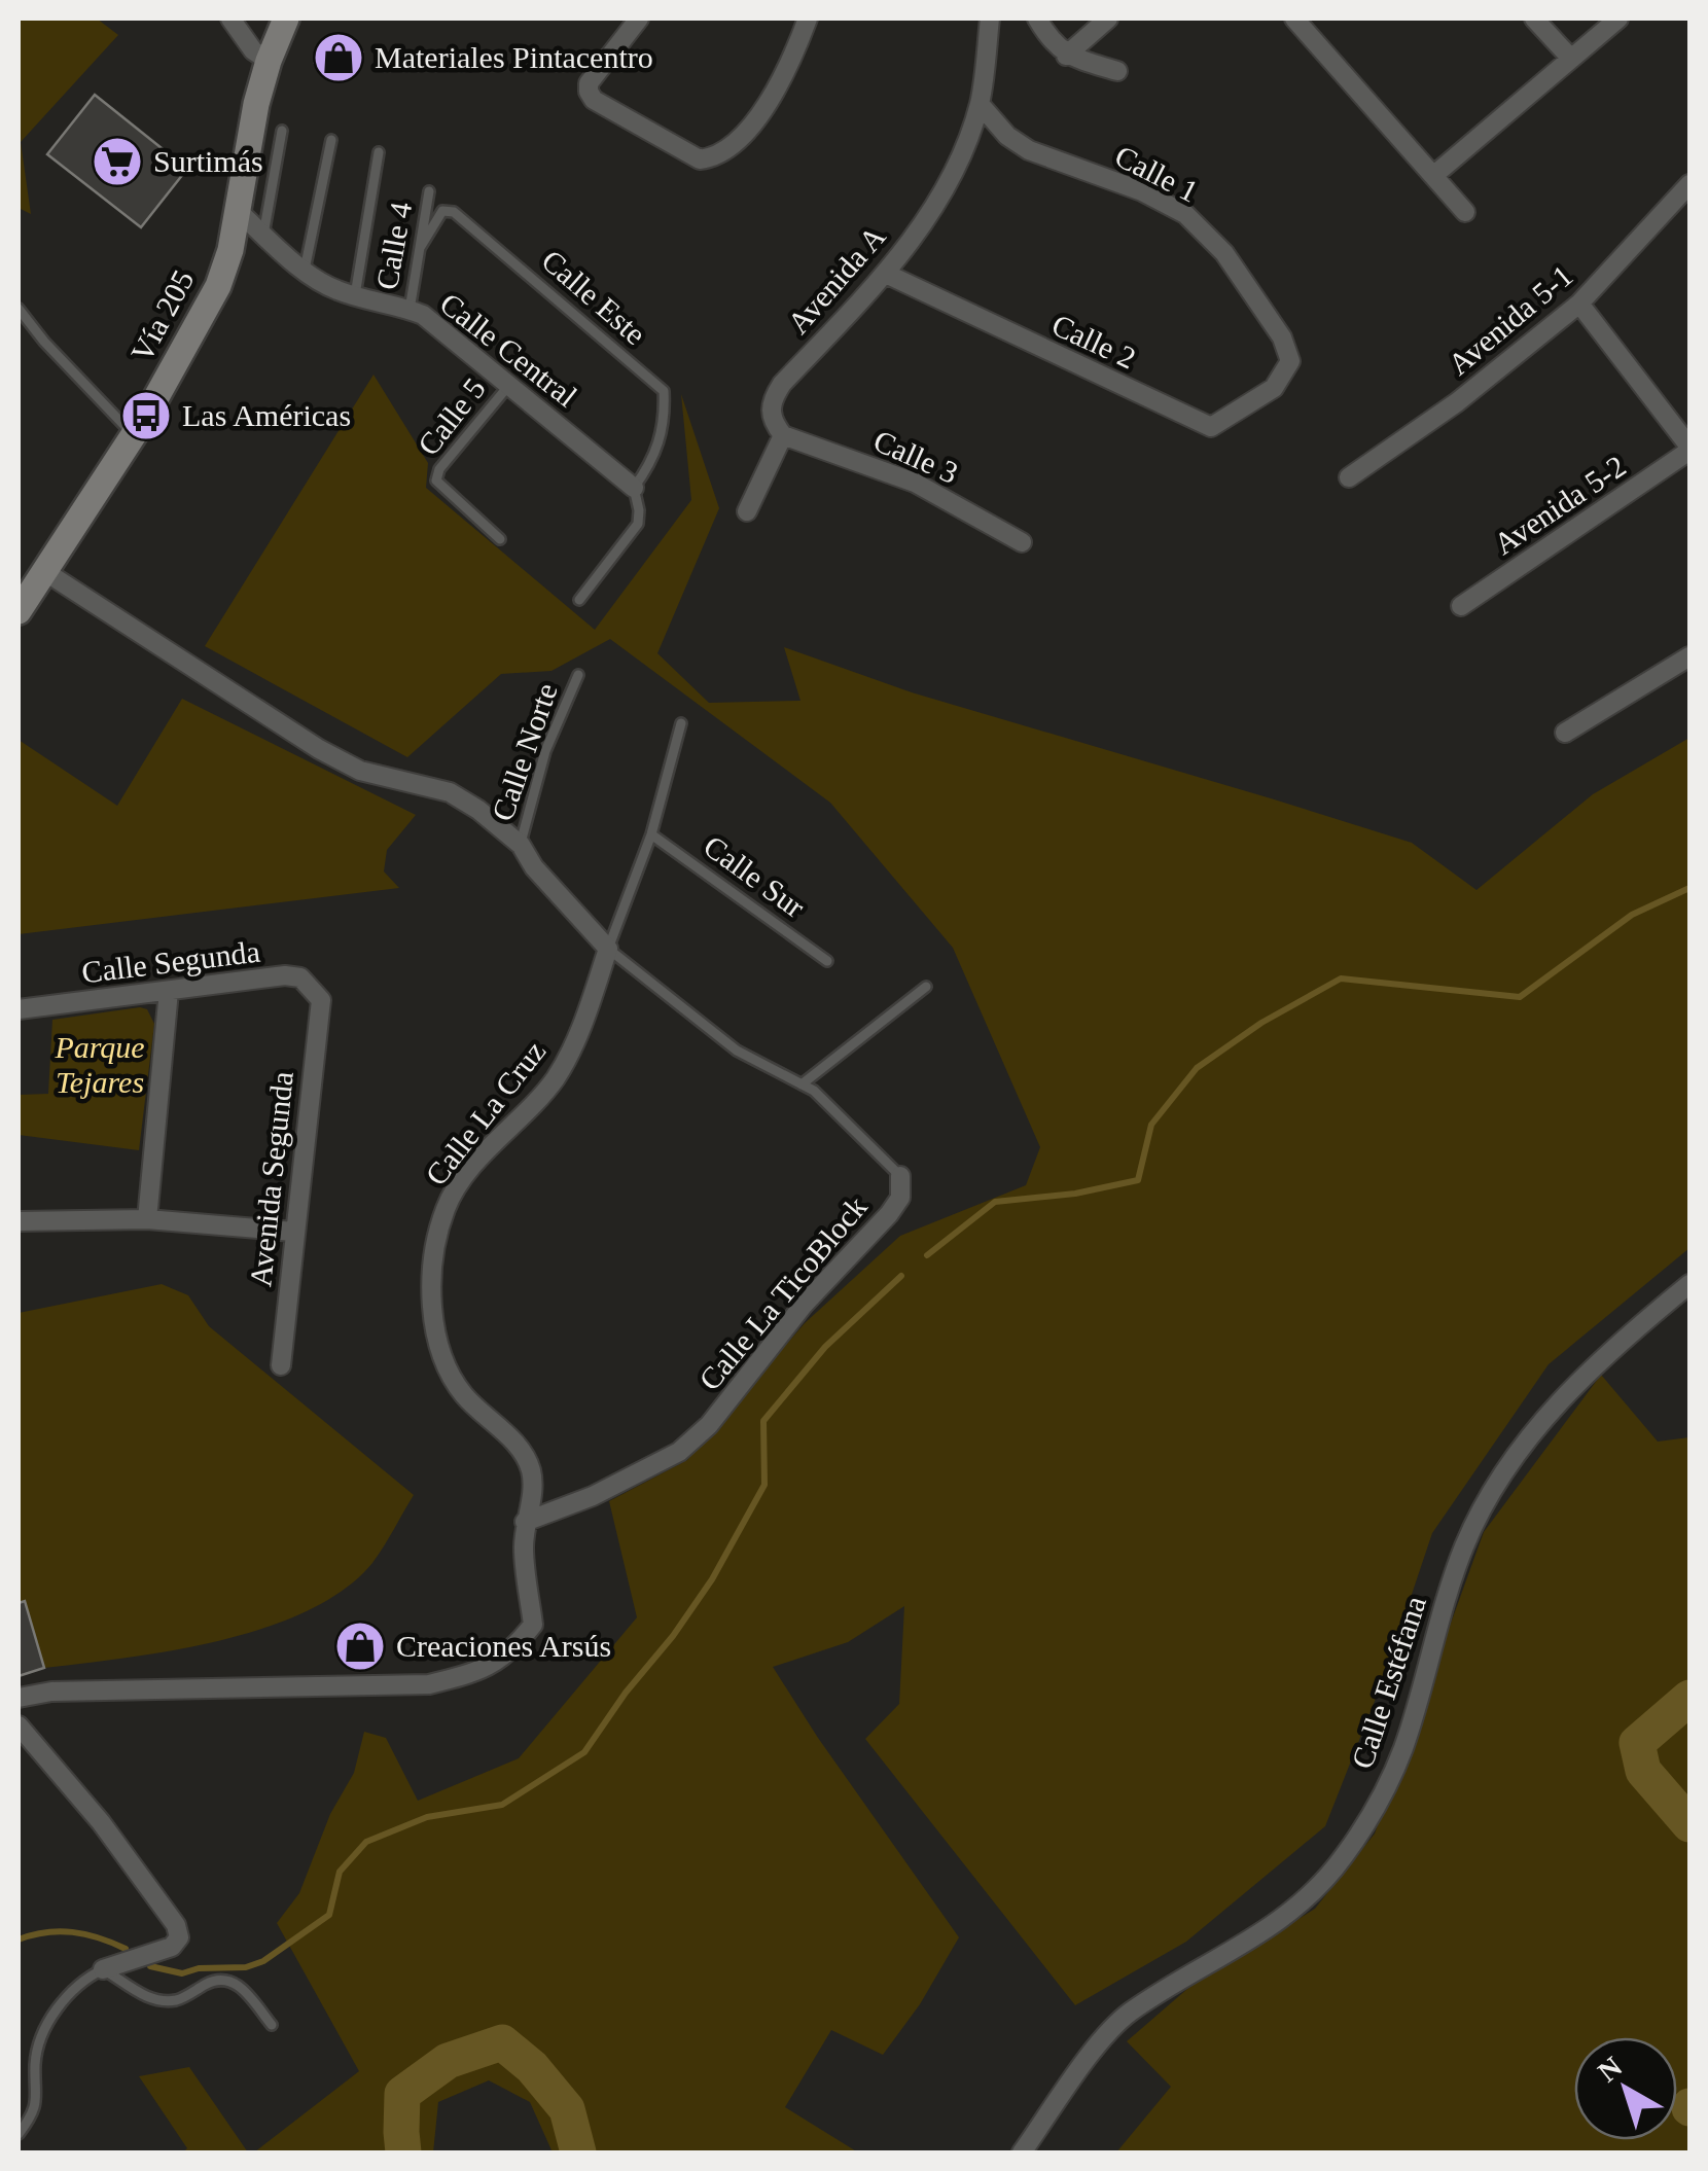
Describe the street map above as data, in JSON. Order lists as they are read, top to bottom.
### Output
{
  "streets": {
    "main road": ["Vía 205"],
    "street": [
      "Calle 1",
      "Avenida A",
      "Avenida 5-1",
      "Calle 2",
      "Calle Central",
      "Calle 3",
      "Avenida 5-2",
      "Calle Segunda",
      "Calle La Cruz",
      "Avenida Segunda",
      "Calle La TicoBlock",
      "Calle Estéfana"
    ],
    "lane": [
      "Calle 4",
      "Calle Este",
      "Calle 5",
      "Calle Norte",
      "Calle Sur"
    ]
  },
  "crossings": [
    ["Calle 1", "Avenida A"],
    ["Calle 1", "Calle 2"],
    ["Calle 4", "Calle Este"],
    ["Calle 4", "Calle Central"],
    ["Avenida A", "Calle 2"],
    ["Avenida A", "Calle 3"],
    ["Calle Este", "Calle Central"],
    ["Vía 205", "Calle Central"],
    ["Calle Central", "Calle 5"],
    ["Calle Segunda", "Avenida Segunda"],
    ["Calle La Cruz", "Calle La TicoBlock"]
  ],
  "parks": ["Parque Tejares"],
  "places": {
    "shop": ["Materiales Pintacentro", "Creaciones Arsús"],
    "supermarket": ["Surtimás"],
    "bus stop": ["Las Américas"]
  },
  "north": "top left"
}
